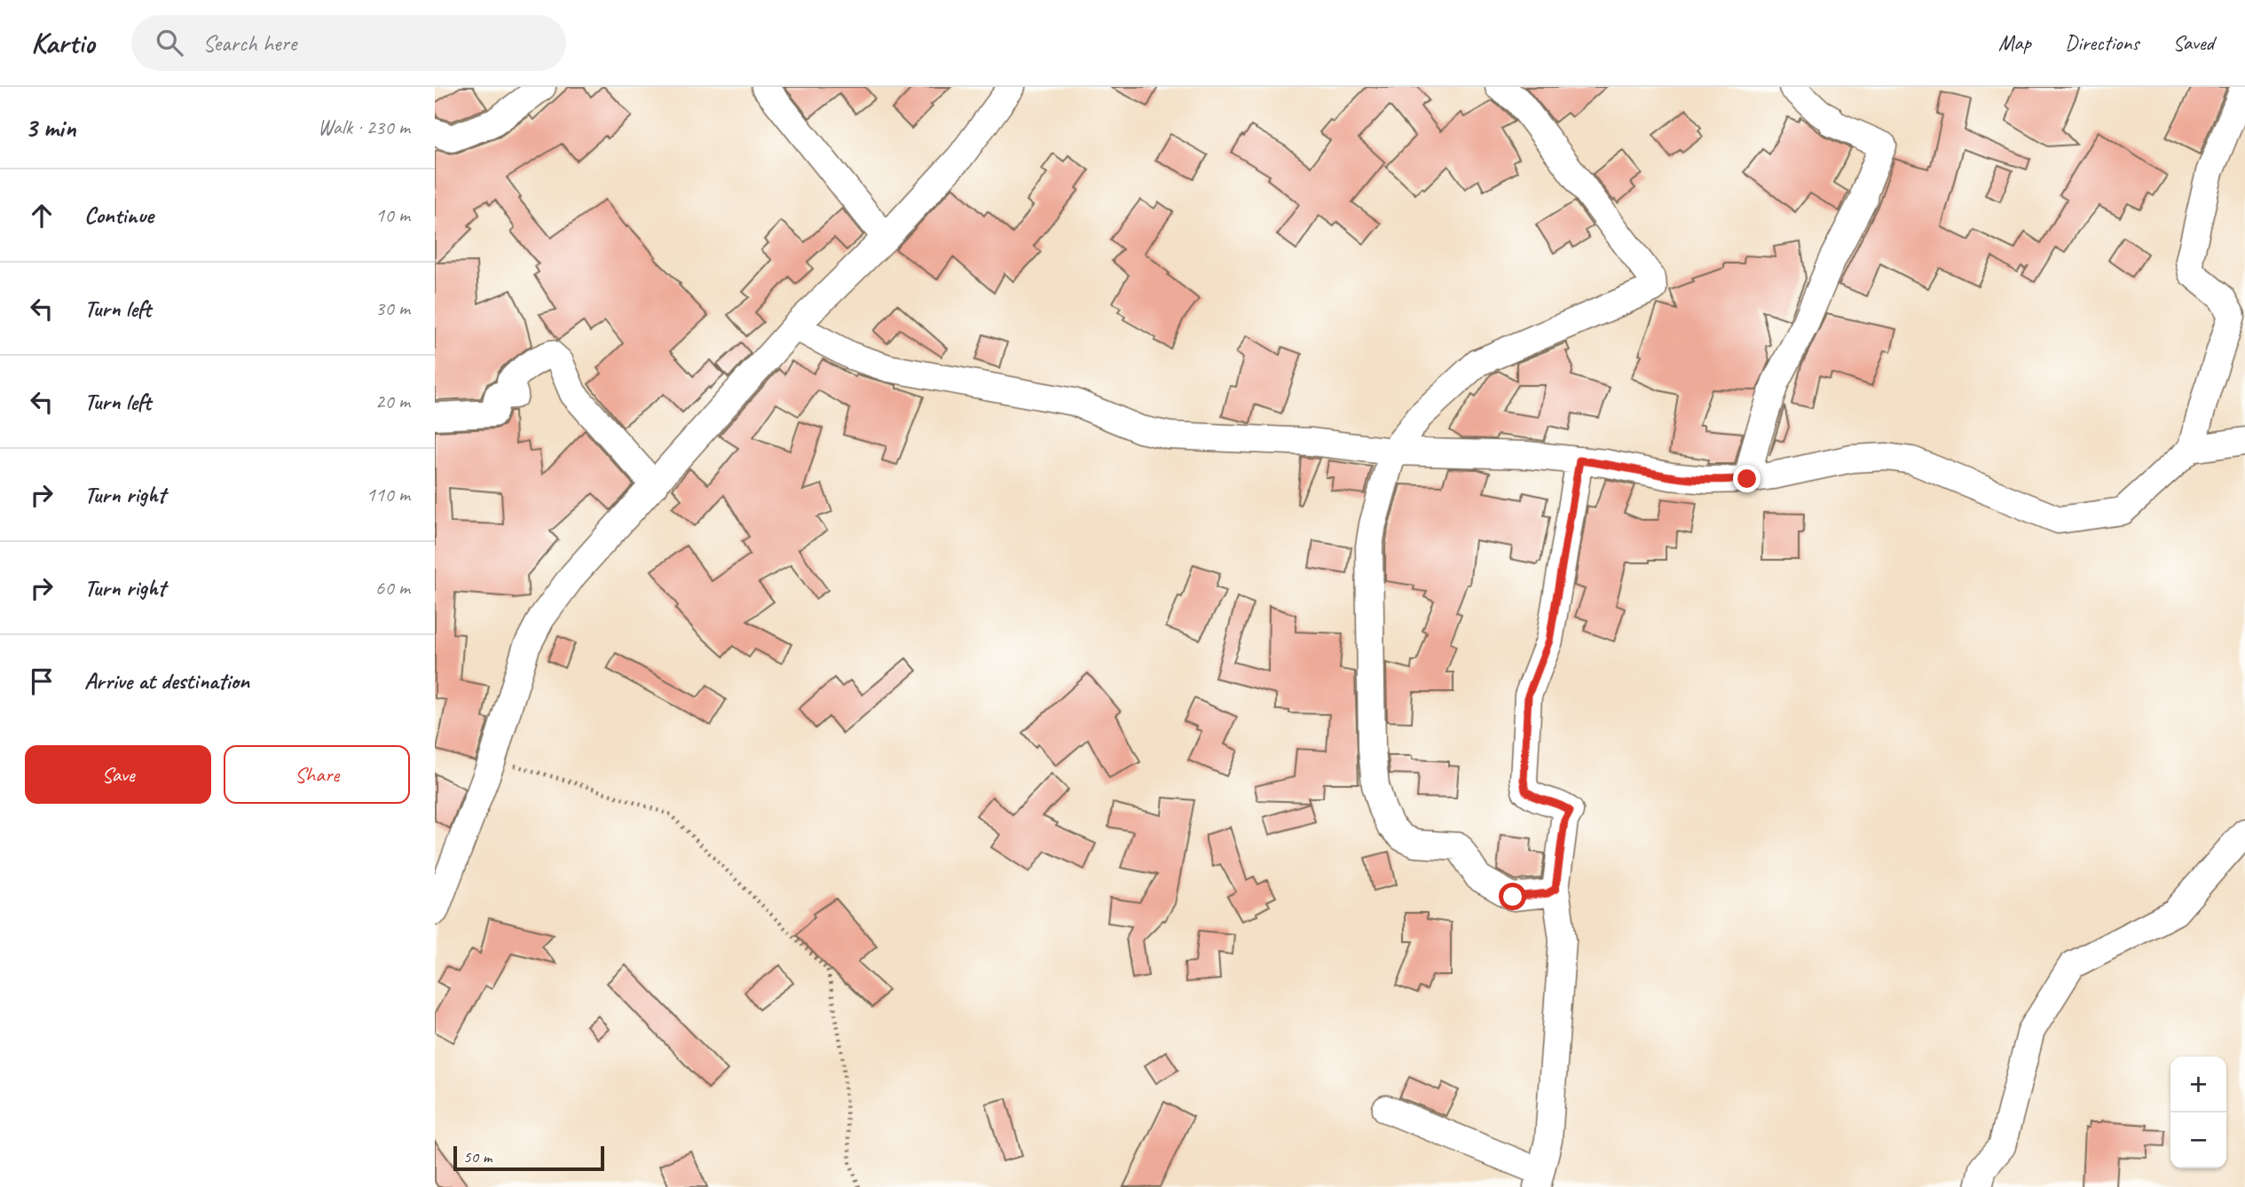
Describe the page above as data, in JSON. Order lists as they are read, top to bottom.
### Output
{
  "scale_bar": "50 m",
  "page": {
    "header": "Kartio",
    "search": "Search here",
    "nav": ["Map", "Directions", "Saved"],
    "heading": ["3 min", "Walk · 230 m"],
    "list": [
      ["Continue", "10 m"],
      ["Turn left", "30 m"],
      ["Turn left", "20 m"],
      ["Turn right", "110 m"],
      ["Turn right", "60 m"],
      "Arrive at destination"
    ],
    "buttons": ["Save", "Share"],
    "map_buttons": ["+", "−"],
    "scale": "50 m"
  }
}
